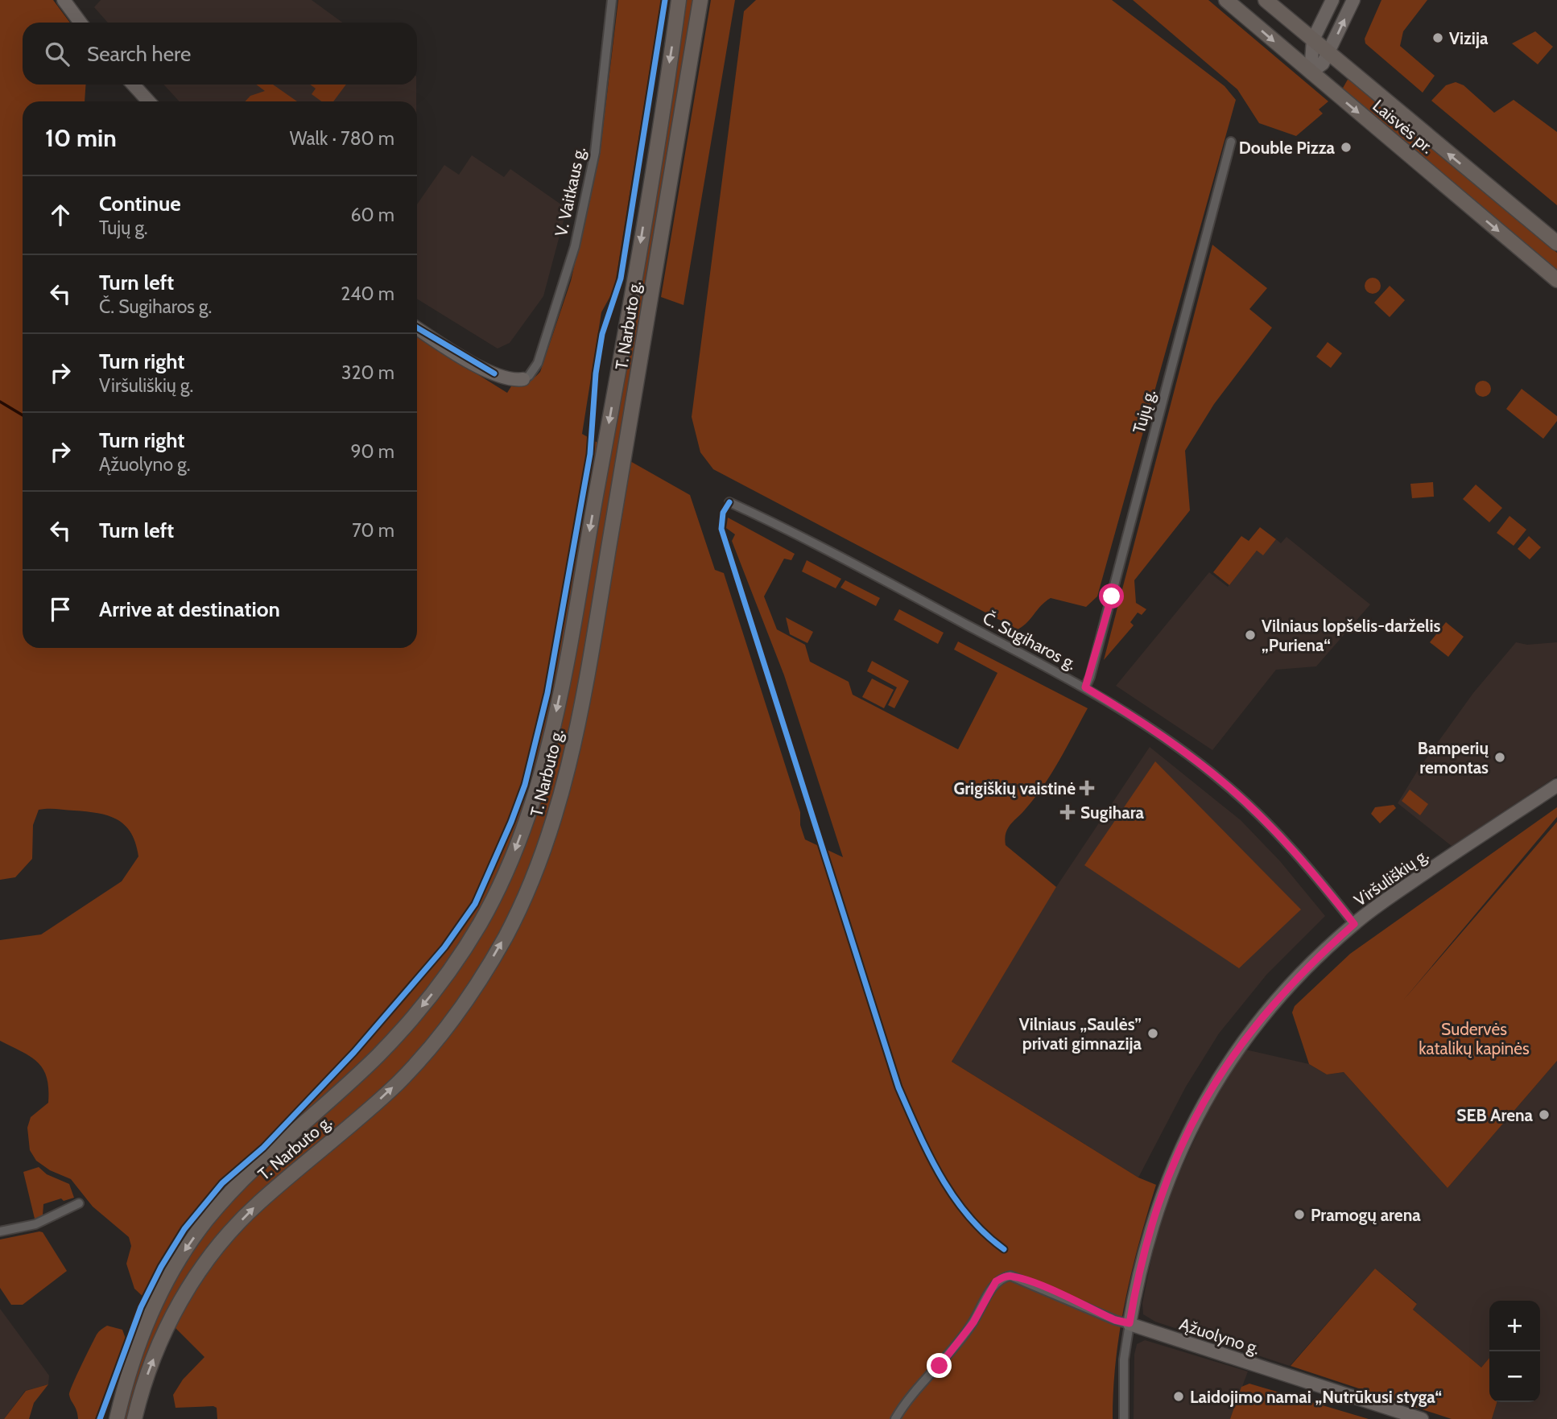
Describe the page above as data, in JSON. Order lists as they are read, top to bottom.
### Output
{
  "streets": {
    "main road": [
      "Laisvės pr.",
      "T. Narbuto g.",
      "Viršuliškių g.",
      "Ąžuolyno g."
    ],
    "street": ["V. Vaitkaus g.", "Tujų g.", "Č. Sugiharos g."]
  },
  "crossings": [
    ["Tujų g.", "Č. Sugiharos g."],
    ["Č. Sugiharos g.", "Viršuliškių g."],
    ["Viršuliškių g.", "Ąžuolyno g."]
  ],
  "parks": ["Sudervės katalikų kapinės"],
  "places": {
    "other": [
      "Vizija",
      "Double Pizza",
      "Vilniaus lopšelis-darželis „Puriena“",
      "Bamperių remontas",
      "Vilniaus „Saulės” privati gimnazija",
      "SEB Arena",
      "Pramogų arena",
      "Laidojimo namai „Nutrūkusi styga“"
    ],
    "health": ["Grigiškių vaistinė", "Sugihara"]
  },
  "page": {
    "search": "Search here",
    "heading": ["10 min", "Walk · 780 m"],
    "list": [
      ["Continue", "Tujų g.", "60 m"],
      ["Turn left", "Č. Sugiharos g.", "240 m"],
      ["Turn right", "Viršuliškių g.", "320 m"],
      ["Turn right", "Ąžuolyno g.", "90 m"],
      ["Turn left", "70 m"],
      "Arrive at destination"
    ],
    "map_buttons": ["+", "−"]
  }
}
